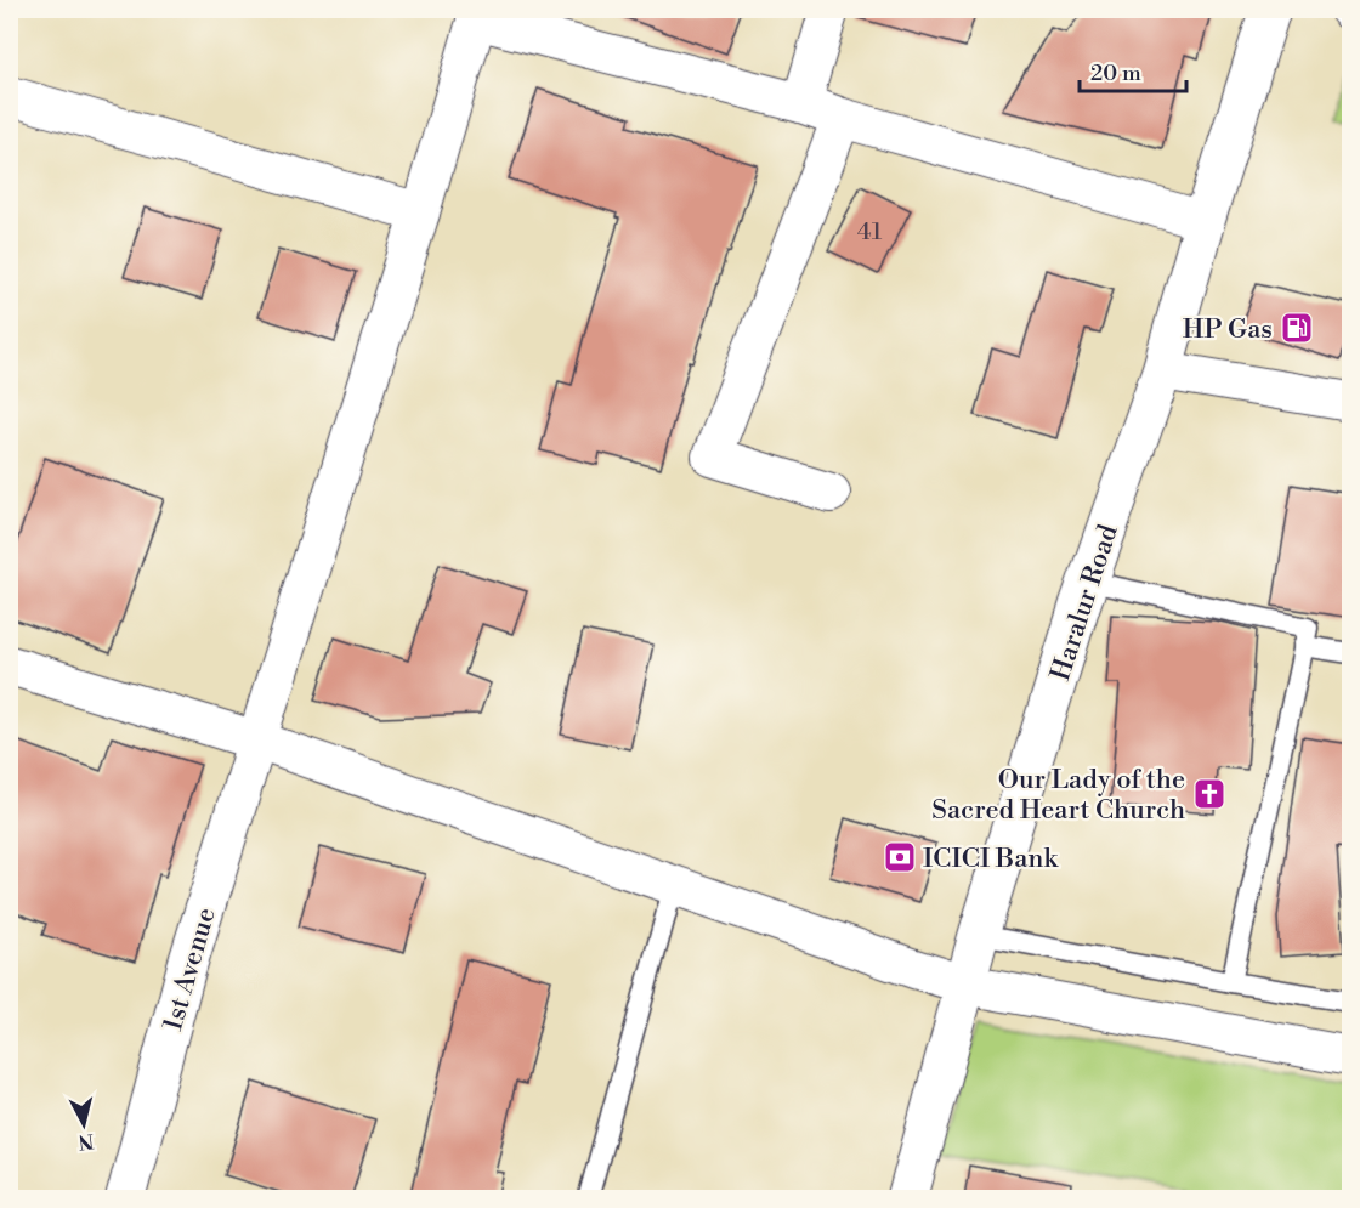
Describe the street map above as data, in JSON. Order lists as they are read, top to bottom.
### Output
{
  "streets": {
    "street": ["Haralur Road", "1st Avenue"]
  },
  "places": {
    "fuel station": ["HP Gas"],
    "church": ["Our Lady of the Sacred Heart Church"],
    "bank": ["ICICI Bank"]
  },
  "house_numbers": ["41"],
  "scale_bar": "20 m",
  "north": "bottom"
}
